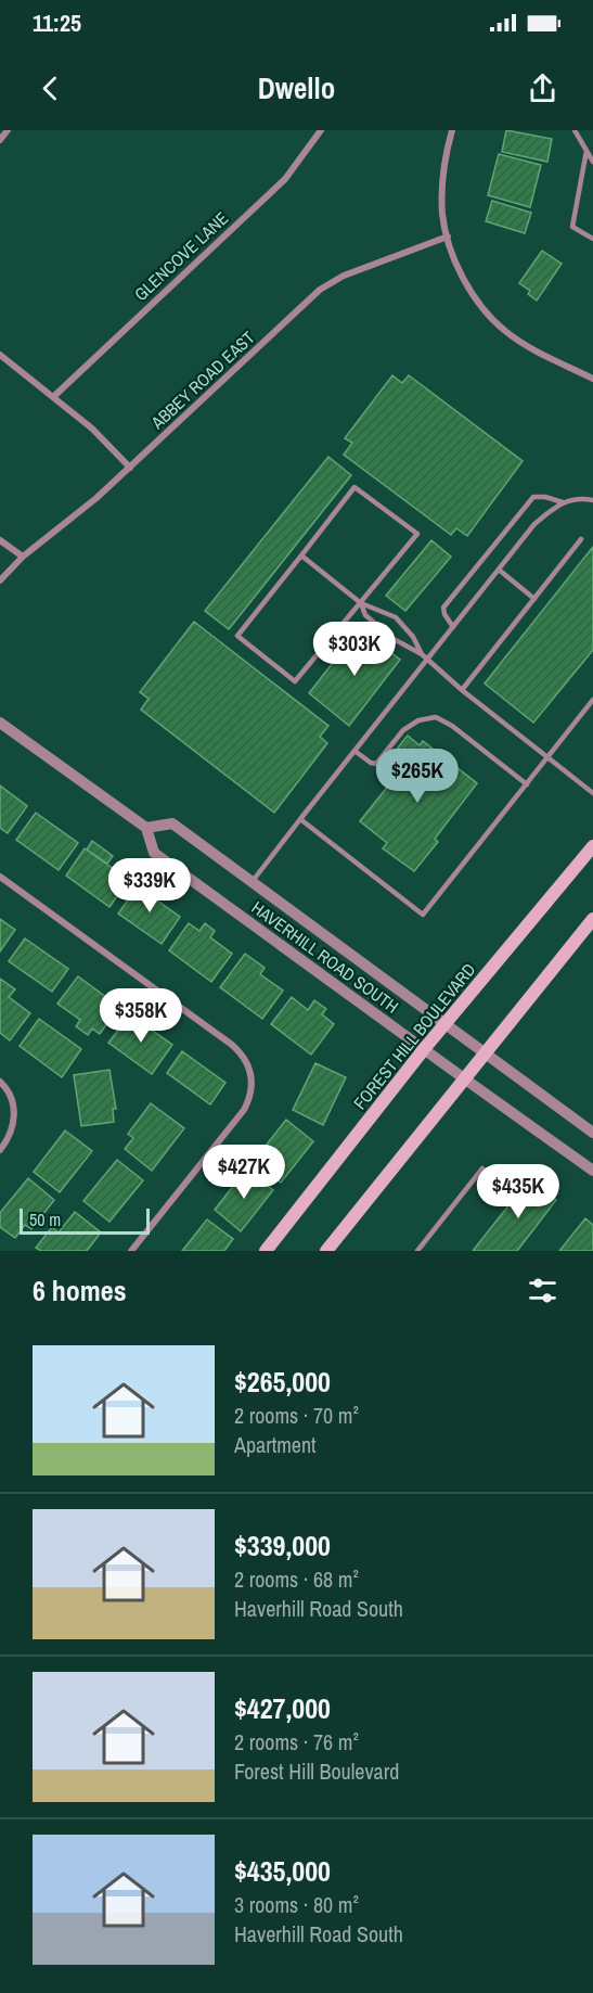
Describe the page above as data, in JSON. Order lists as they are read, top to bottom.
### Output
{
  "streets": {
    "main road": ["FOREST HILL BOULEVARD"],
    "street": ["GLENCOVE LANE", "ABBEY ROAD EAST", "HAVERHILL ROAD SOUTH"]
  },
  "crossings": [
    ["HAVERHILL ROAD SOUTH", "FOREST HILL BOULEVARD"]
  ],
  "scale_bar": "50 m",
  "page": {
    "status": "11:25",
    "header": "Dwello",
    "price": [
      "$303K",
      "$265K",
      "$339K",
      "$358K",
      "$427K",
      "$435K"
    ],
    "scale": "50 m",
    "heading": "6 homes",
    "list": [
      {
        "name": "$265,000",
        "note": "2 rooms · 70 m² · Apartment"
      },
      {
        "name": "$339,000",
        "note": "2 rooms · 68 m² · Haverhill Road South"
      },
      {
        "name": "$427,000",
        "note": "2 rooms · 76 m² · Forest Hill Boulevard"
      },
      {
        "name": "$435,000",
        "note": "3 rooms · 80 m² · Haverhill Road South"
      }
    ]
  }
}
